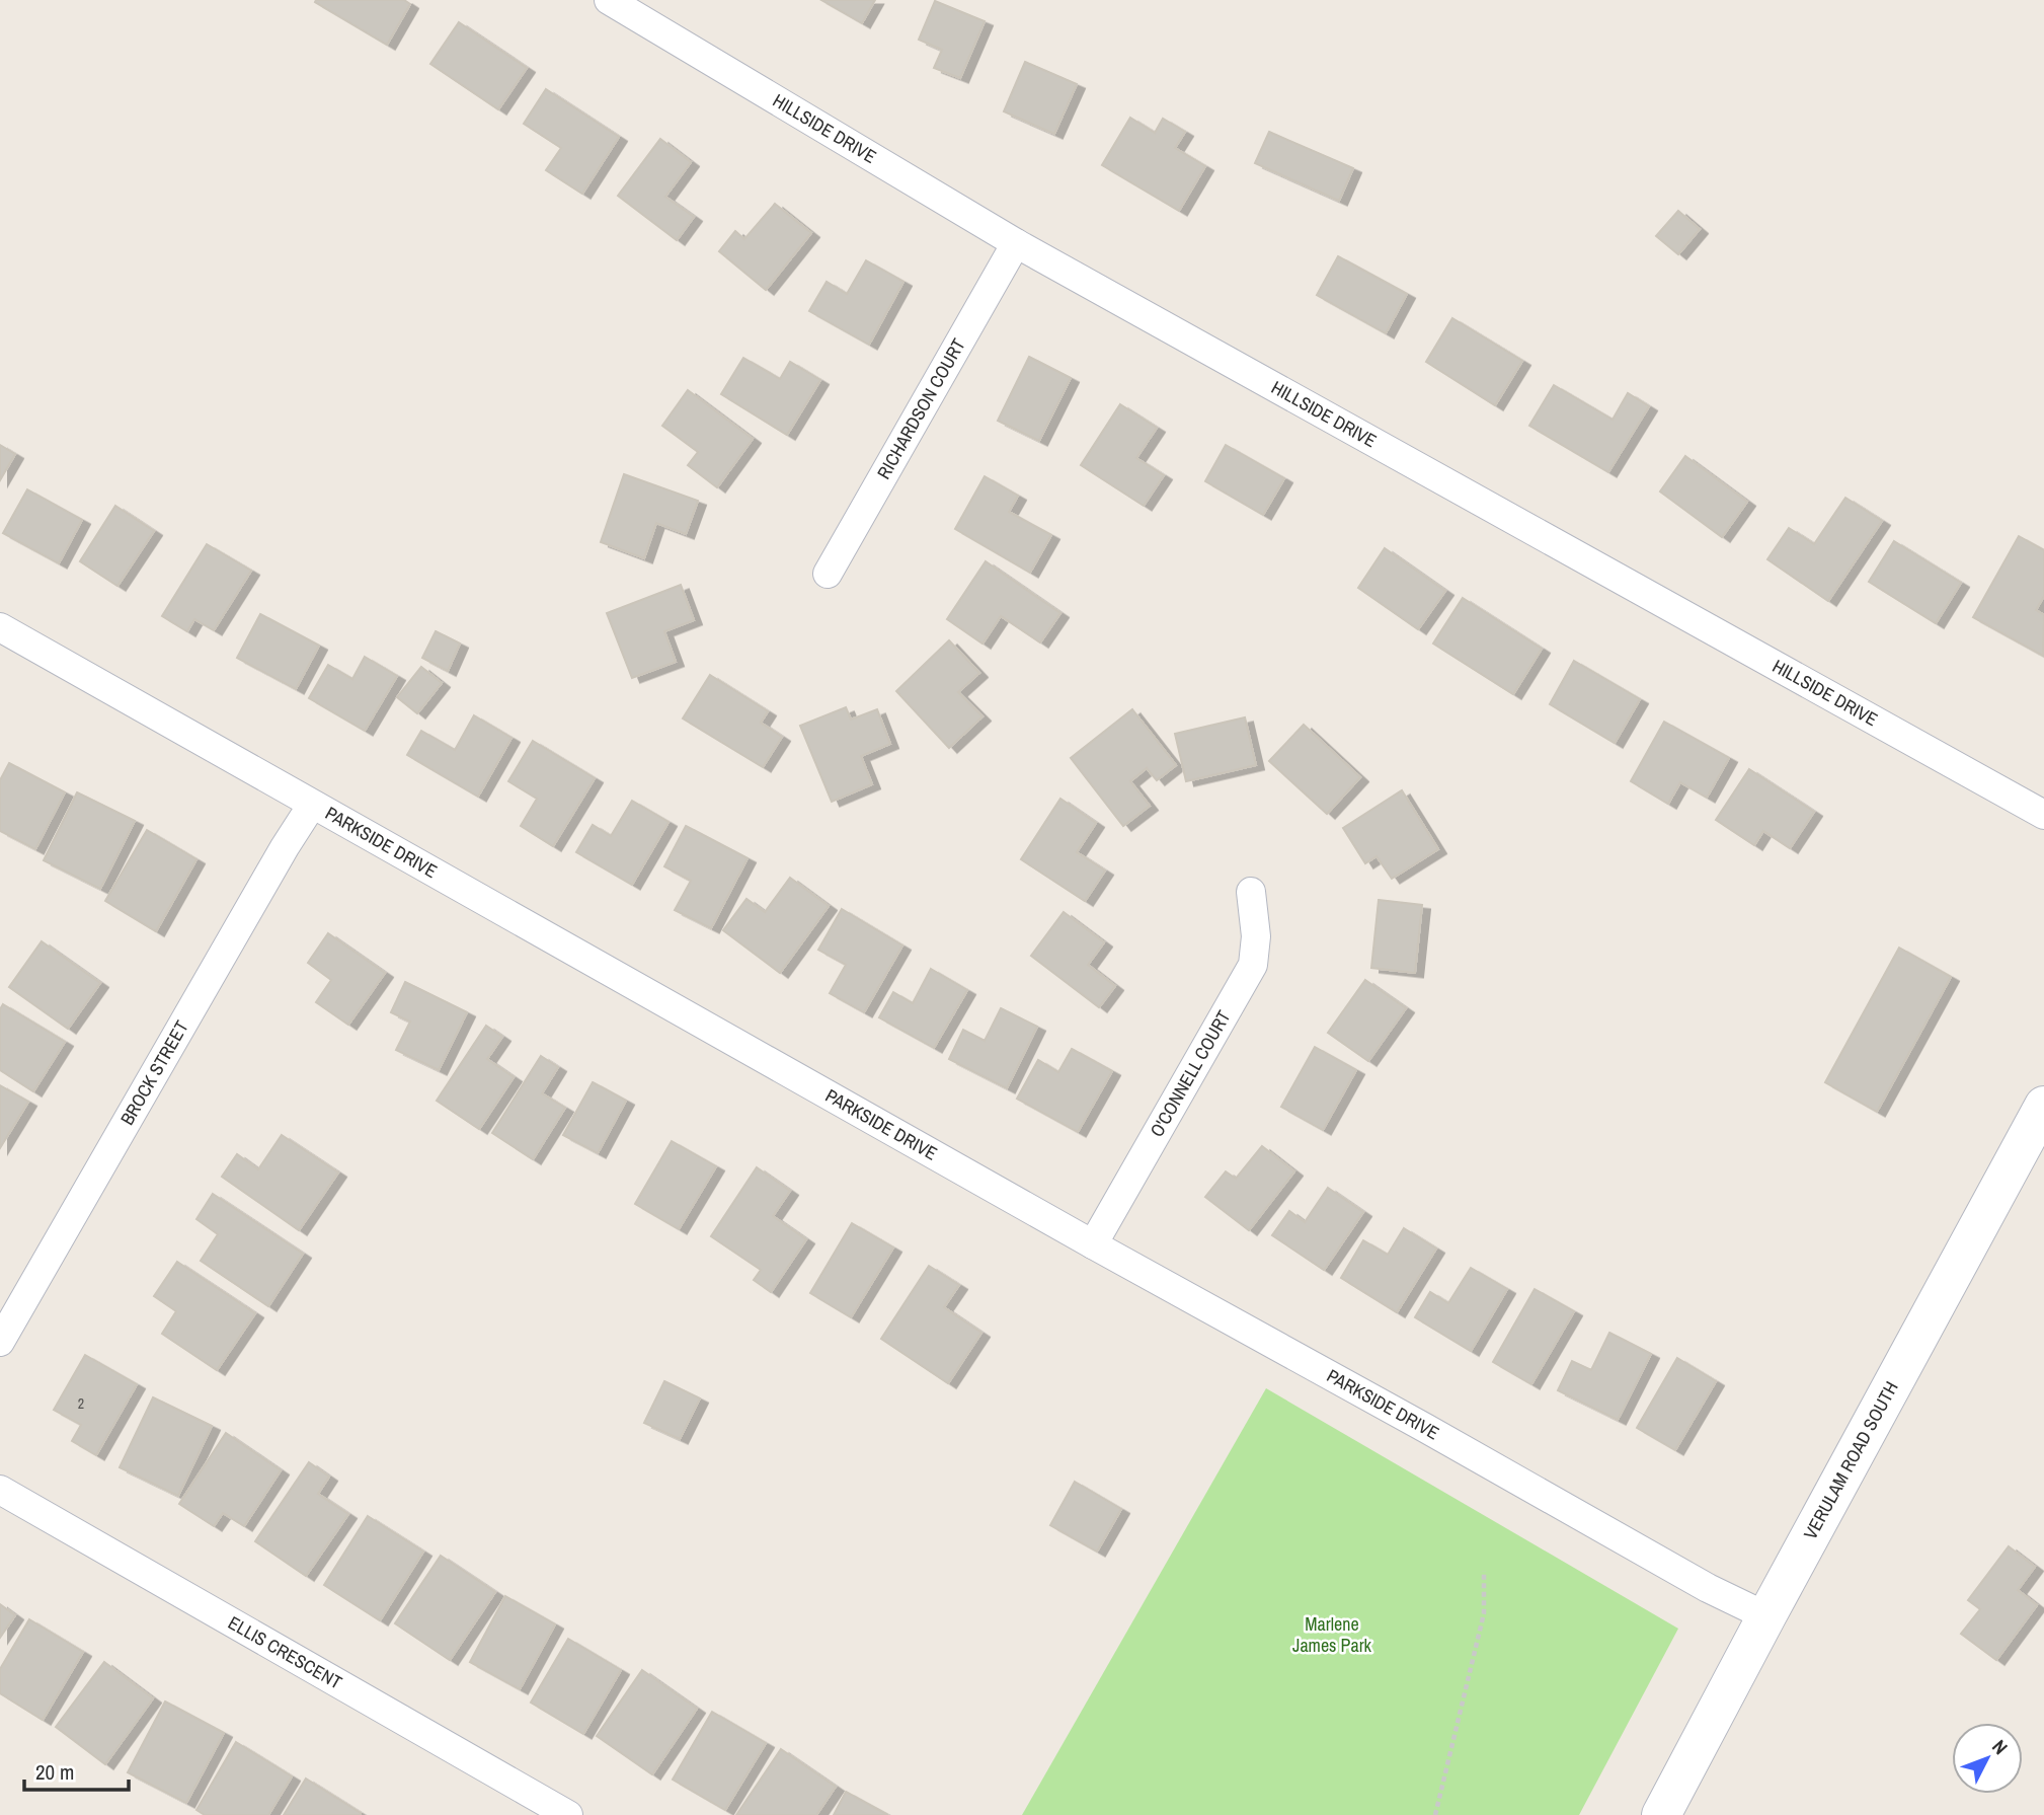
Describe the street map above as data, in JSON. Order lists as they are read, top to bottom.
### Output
{
  "streets": {
    "main road": ["VERULAM ROAD SOUTH"],
    "street": [
      "HILLSIDE DRIVE",
      "RICHARDSON COURT",
      "PARKSIDE DRIVE",
      "BROCK STREET",
      "O'CONNELL COURT",
      "ELLIS CRESCENT"
    ]
  },
  "crossings": [
    ["HILLSIDE DRIVE", "RICHARDSON COURT"],
    ["PARKSIDE DRIVE", "BROCK STREET"],
    ["PARKSIDE DRIVE", "O'CONNELL COURT"],
    ["PARKSIDE DRIVE", "VERULAM ROAD SOUTH"]
  ],
  "parks": ["Marlene James Park"],
  "house_numbers": ["2"],
  "scale_bar": "20 m",
  "north": "top right"
}
